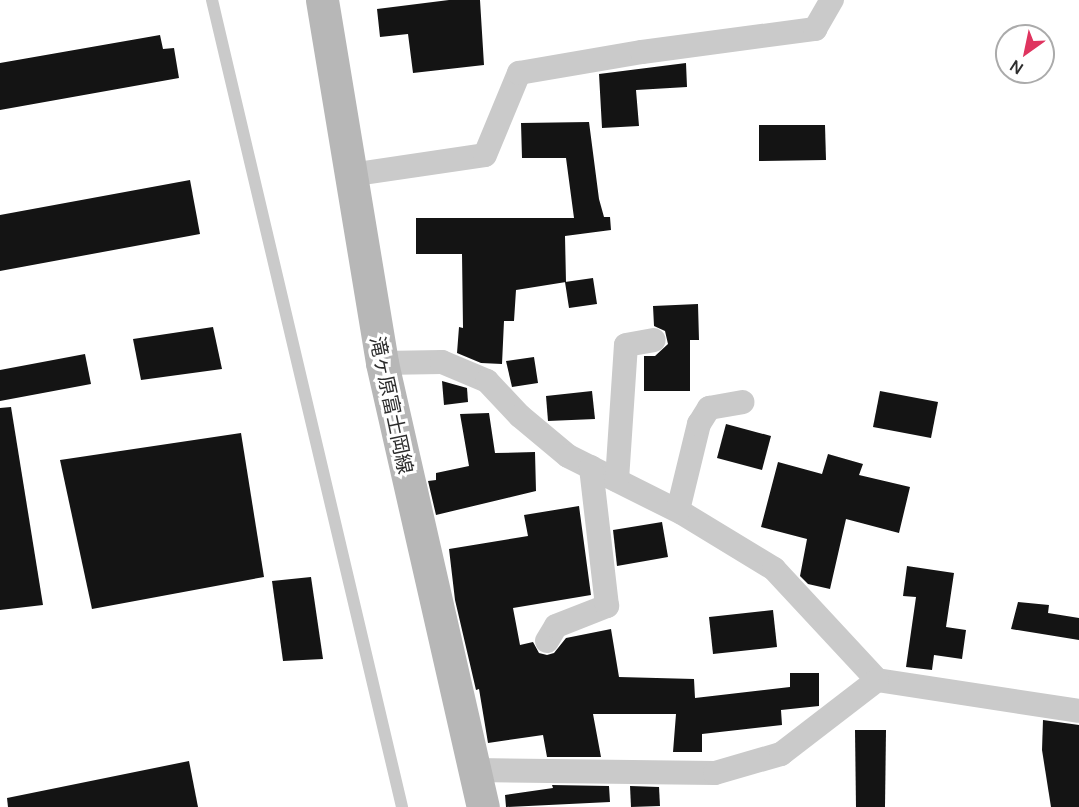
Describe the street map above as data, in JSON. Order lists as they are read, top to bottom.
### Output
{
  "streets": {
    "main road": ["滝ヶ原富士岡線"]
  },
  "north": "bottom left"
}
